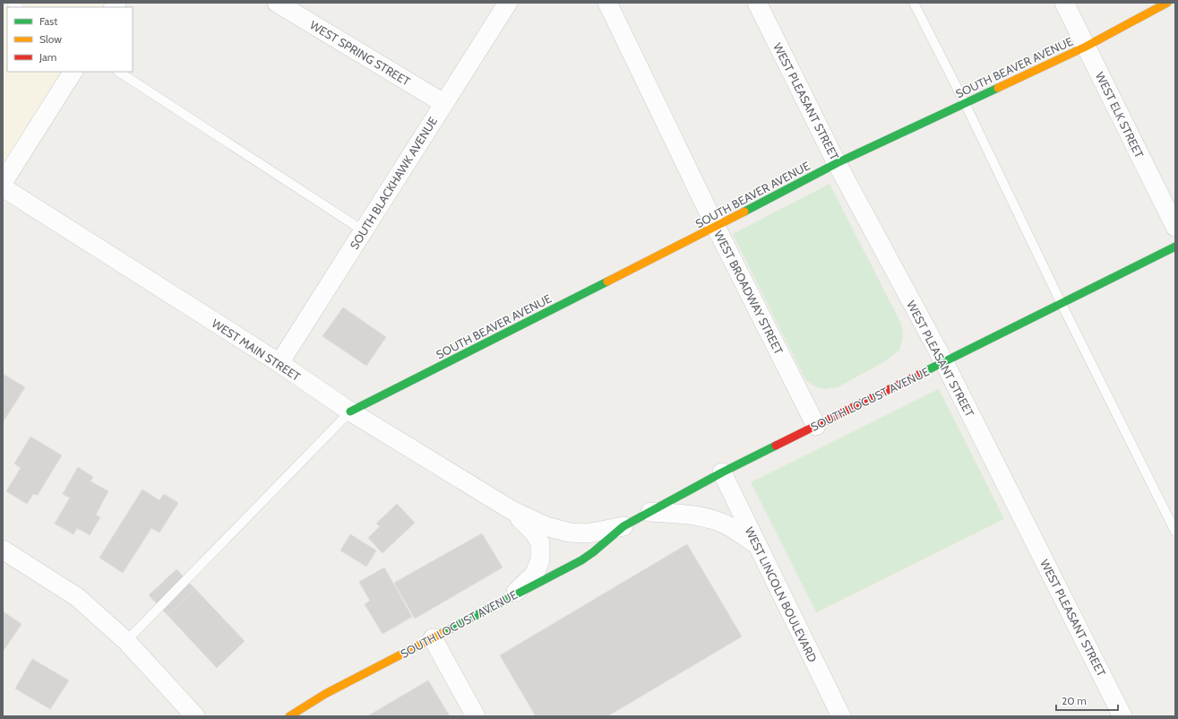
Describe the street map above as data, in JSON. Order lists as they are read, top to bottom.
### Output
{
  "streets": {
    "street": [
      "WEST SPRING STREET",
      "SOUTH BEAVER AVENUE",
      "WEST PLEASANT STREET",
      "WEST ELK STREET",
      "SOUTH BLACKHAWK AVENUE",
      "WEST BROADWAY STREET",
      "WEST MAIN STREET",
      "SOUTH LOCUST AVENUE",
      "WEST LINCOLN BOULEVARD"
    ]
  },
  "crossings": [
    ["WEST SPRING STREET", "SOUTH BLACKHAWK AVENUE"],
    ["SOUTH BEAVER AVENUE", "WEST PLEASANT STREET"],
    ["SOUTH BEAVER AVENUE", "WEST ELK STREET"],
    ["SOUTH BEAVER AVENUE", "WEST BROADWAY STREET"],
    ["SOUTH BEAVER AVENUE", "WEST MAIN STREET"],
    ["WEST PLEASANT STREET", "SOUTH LOCUST AVENUE"],
    ["SOUTH BLACKHAWK AVENUE", "WEST MAIN STREET"],
    ["WEST BROADWAY STREET", "SOUTH LOCUST AVENUE"],
    ["WEST MAIN STREET", "SOUTH LOCUST AVENUE"],
    ["SOUTH LOCUST AVENUE", "WEST LINCOLN BOULEVARD"]
  ],
  "legend": ["Fast", "Slow", "Jam"],
  "scale_bar": "20 m"
}
